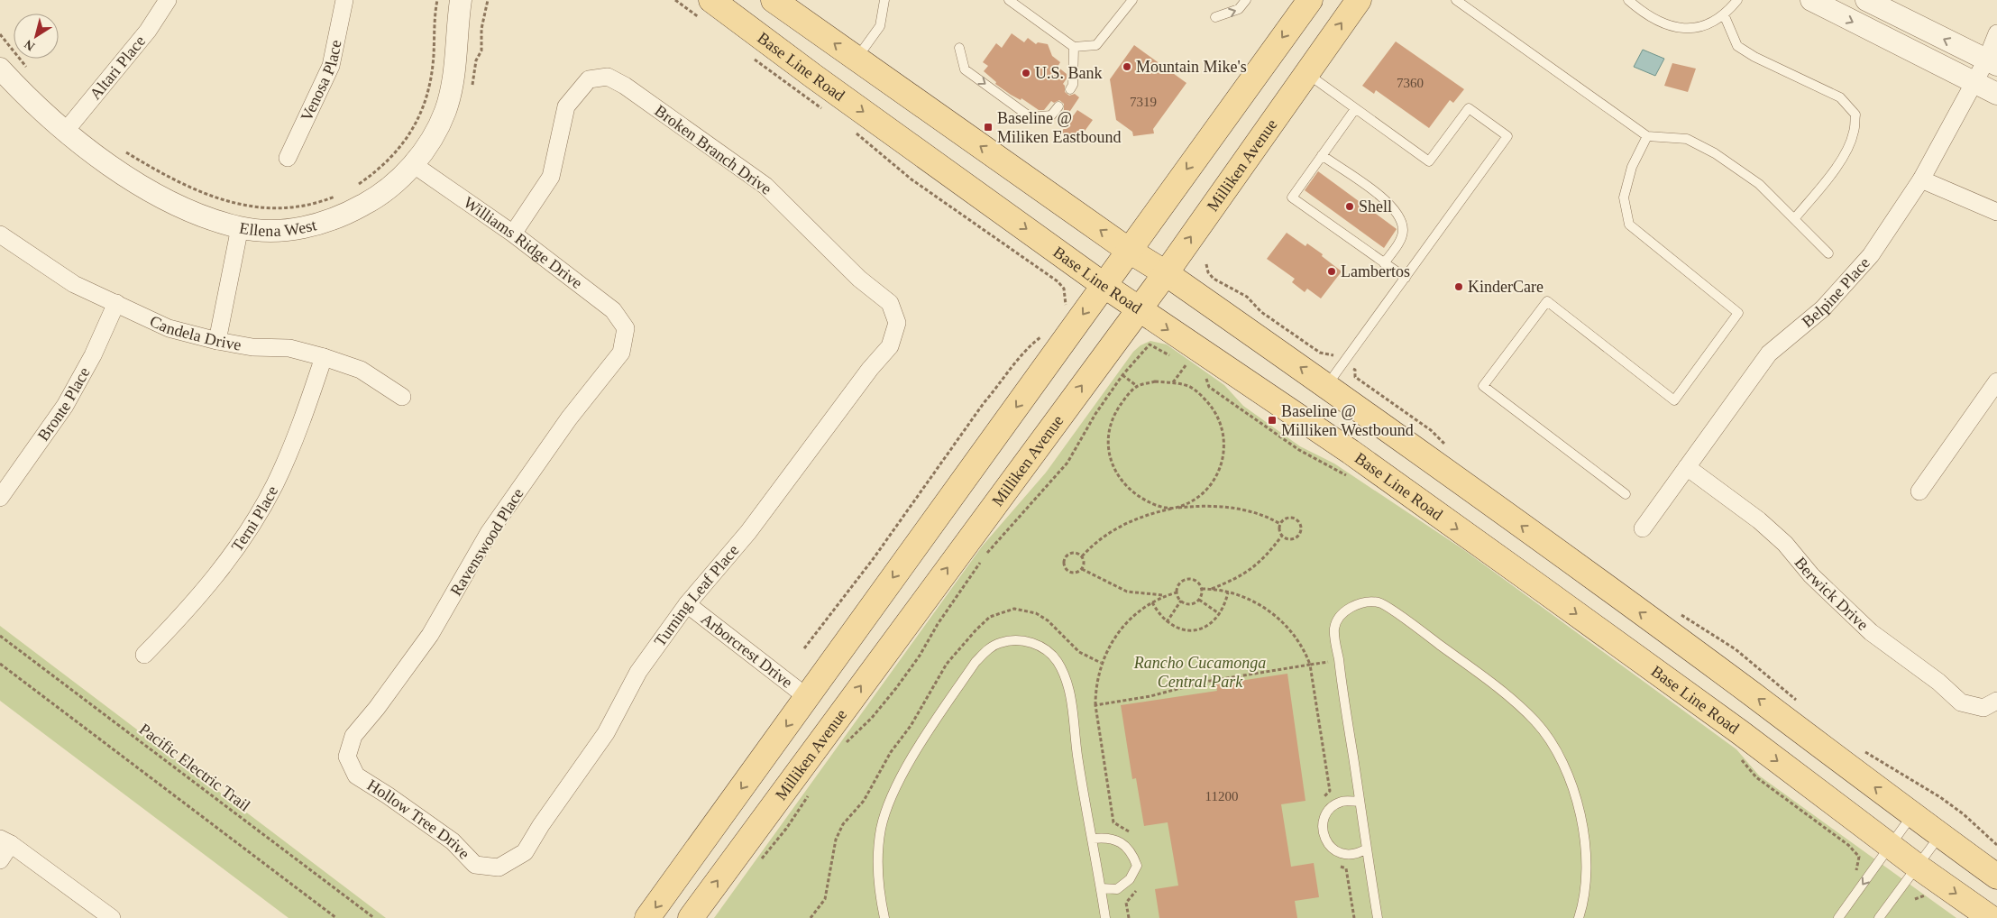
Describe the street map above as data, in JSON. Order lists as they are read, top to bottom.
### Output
{
  "streets": {
    "main road": ["Base Line Road", "Milliken Avenue"],
    "street": [
      "Altari Place",
      "Venosa Place",
      "Broken Branch Drive",
      "Ellena West",
      "Williams Ridge Drive",
      "Belpine Place",
      "Candela Drive",
      "Bronte Place",
      "Terni Place",
      "Ravenswood Place",
      "Berwick Drive",
      "Turning Leaf Place",
      "Arborcrest Drive",
      "Hollow Tree Drive"
    ],
    "path": ["Pacific Electric Trail"]
  },
  "crossings": [
    ["Base Line Road", "Milliken Avenue"],
    ["Altari Place", "Ellena West"],
    ["Broken Branch Drive", "Williams Ridge Drive"],
    ["Broken Branch Drive", "Turning Leaf Place"],
    ["Ellena West", "Williams Ridge Drive"],
    ["Williams Ridge Drive", "Ravenswood Place"],
    ["Belpine Place", "Berwick Drive"],
    ["Candela Drive", "Bronte Place"],
    ["Candela Drive", "Terni Place"],
    ["Ravenswood Place", "Hollow Tree Drive"],
    ["Turning Leaf Place", "Arborcrest Drive"],
    ["Turning Leaf Place", "Hollow Tree Drive"]
  ],
  "parks": ["Rancho Cucamonga Central Park"],
  "places": {
    "other": [
      "Mountain Mike's",
      "U.S. Bank",
      "Shell",
      "Lambertos",
      "KinderCare"
    ],
    "transit": ["Baseline @ Miliken Eastbound", "Baseline @ Milliken Westbound"]
  },
  "house_numbers": ["7360", "7319", "11200"],
  "north": "bottom left"
}
